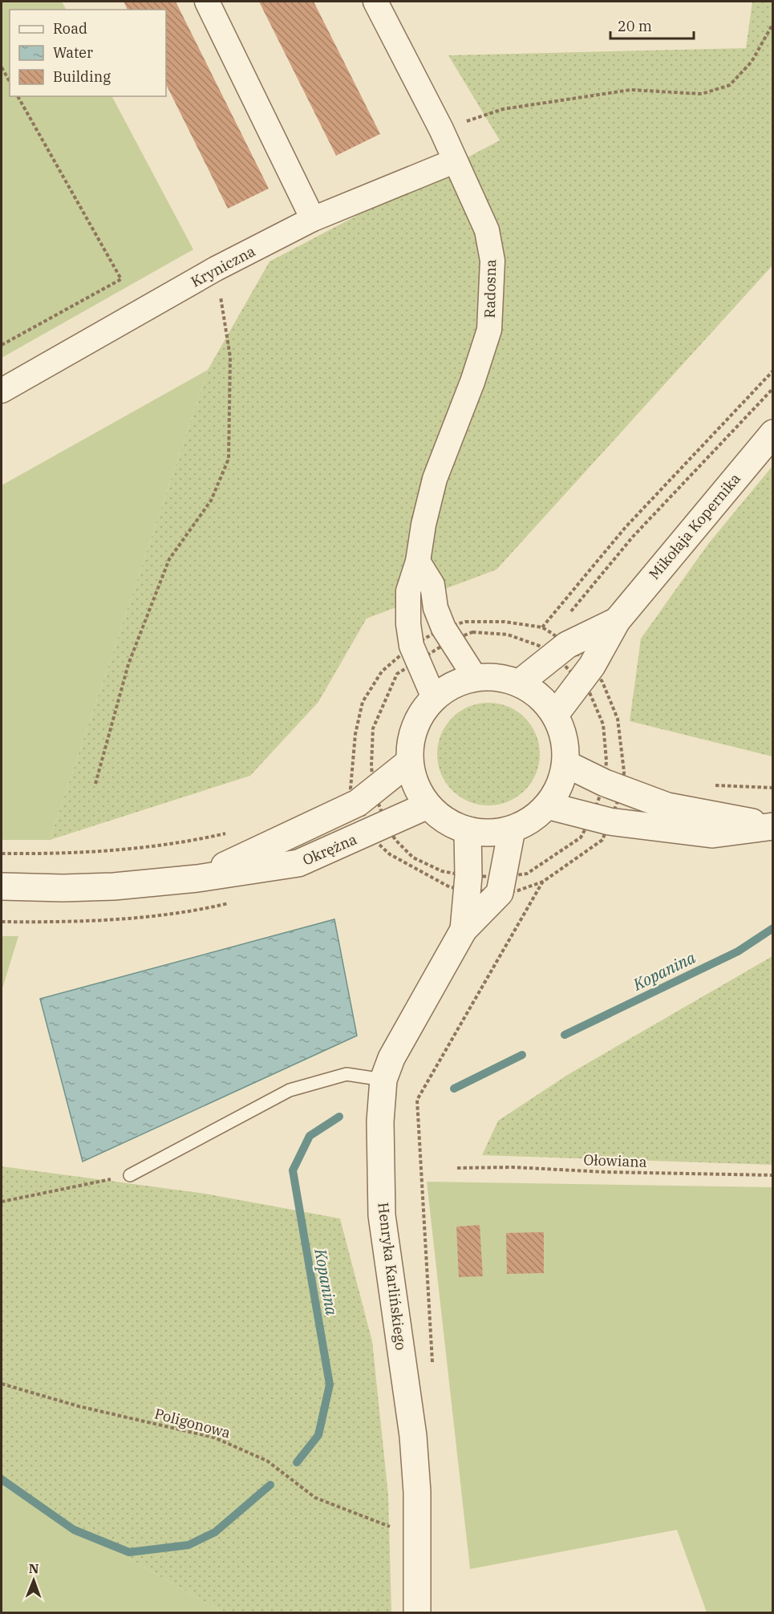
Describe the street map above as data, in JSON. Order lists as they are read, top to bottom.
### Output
{
  "streets": {
    "street": [
      "Kryniczna",
      "Radosna",
      "Mikołaja Kopernika",
      "Okrężna",
      "Henryka Karlińskiego"
    ],
    "path": ["Ołowiana", "Poligonowa"]
  },
  "crossings": [
    ["Kryniczna", "Radosna"],
    ["Radosna", "Mikołaja Kopernika"],
    ["Radosna", "Okrężna"],
    ["Radosna", "Henryka Karlińskiego"],
    ["Mikołaja Kopernika", "Okrężna"],
    ["Mikołaja Kopernika", "Henryka Karlińskiego"],
    ["Okrężna", "Henryka Karlińskiego"],
    ["Henryka Karlińskiego", "Poligonowa"]
  ],
  "water": ["Kopanina"],
  "legend": ["Road", "Water", "Building"],
  "scale_bar": "20 m",
  "north": "top"
}
